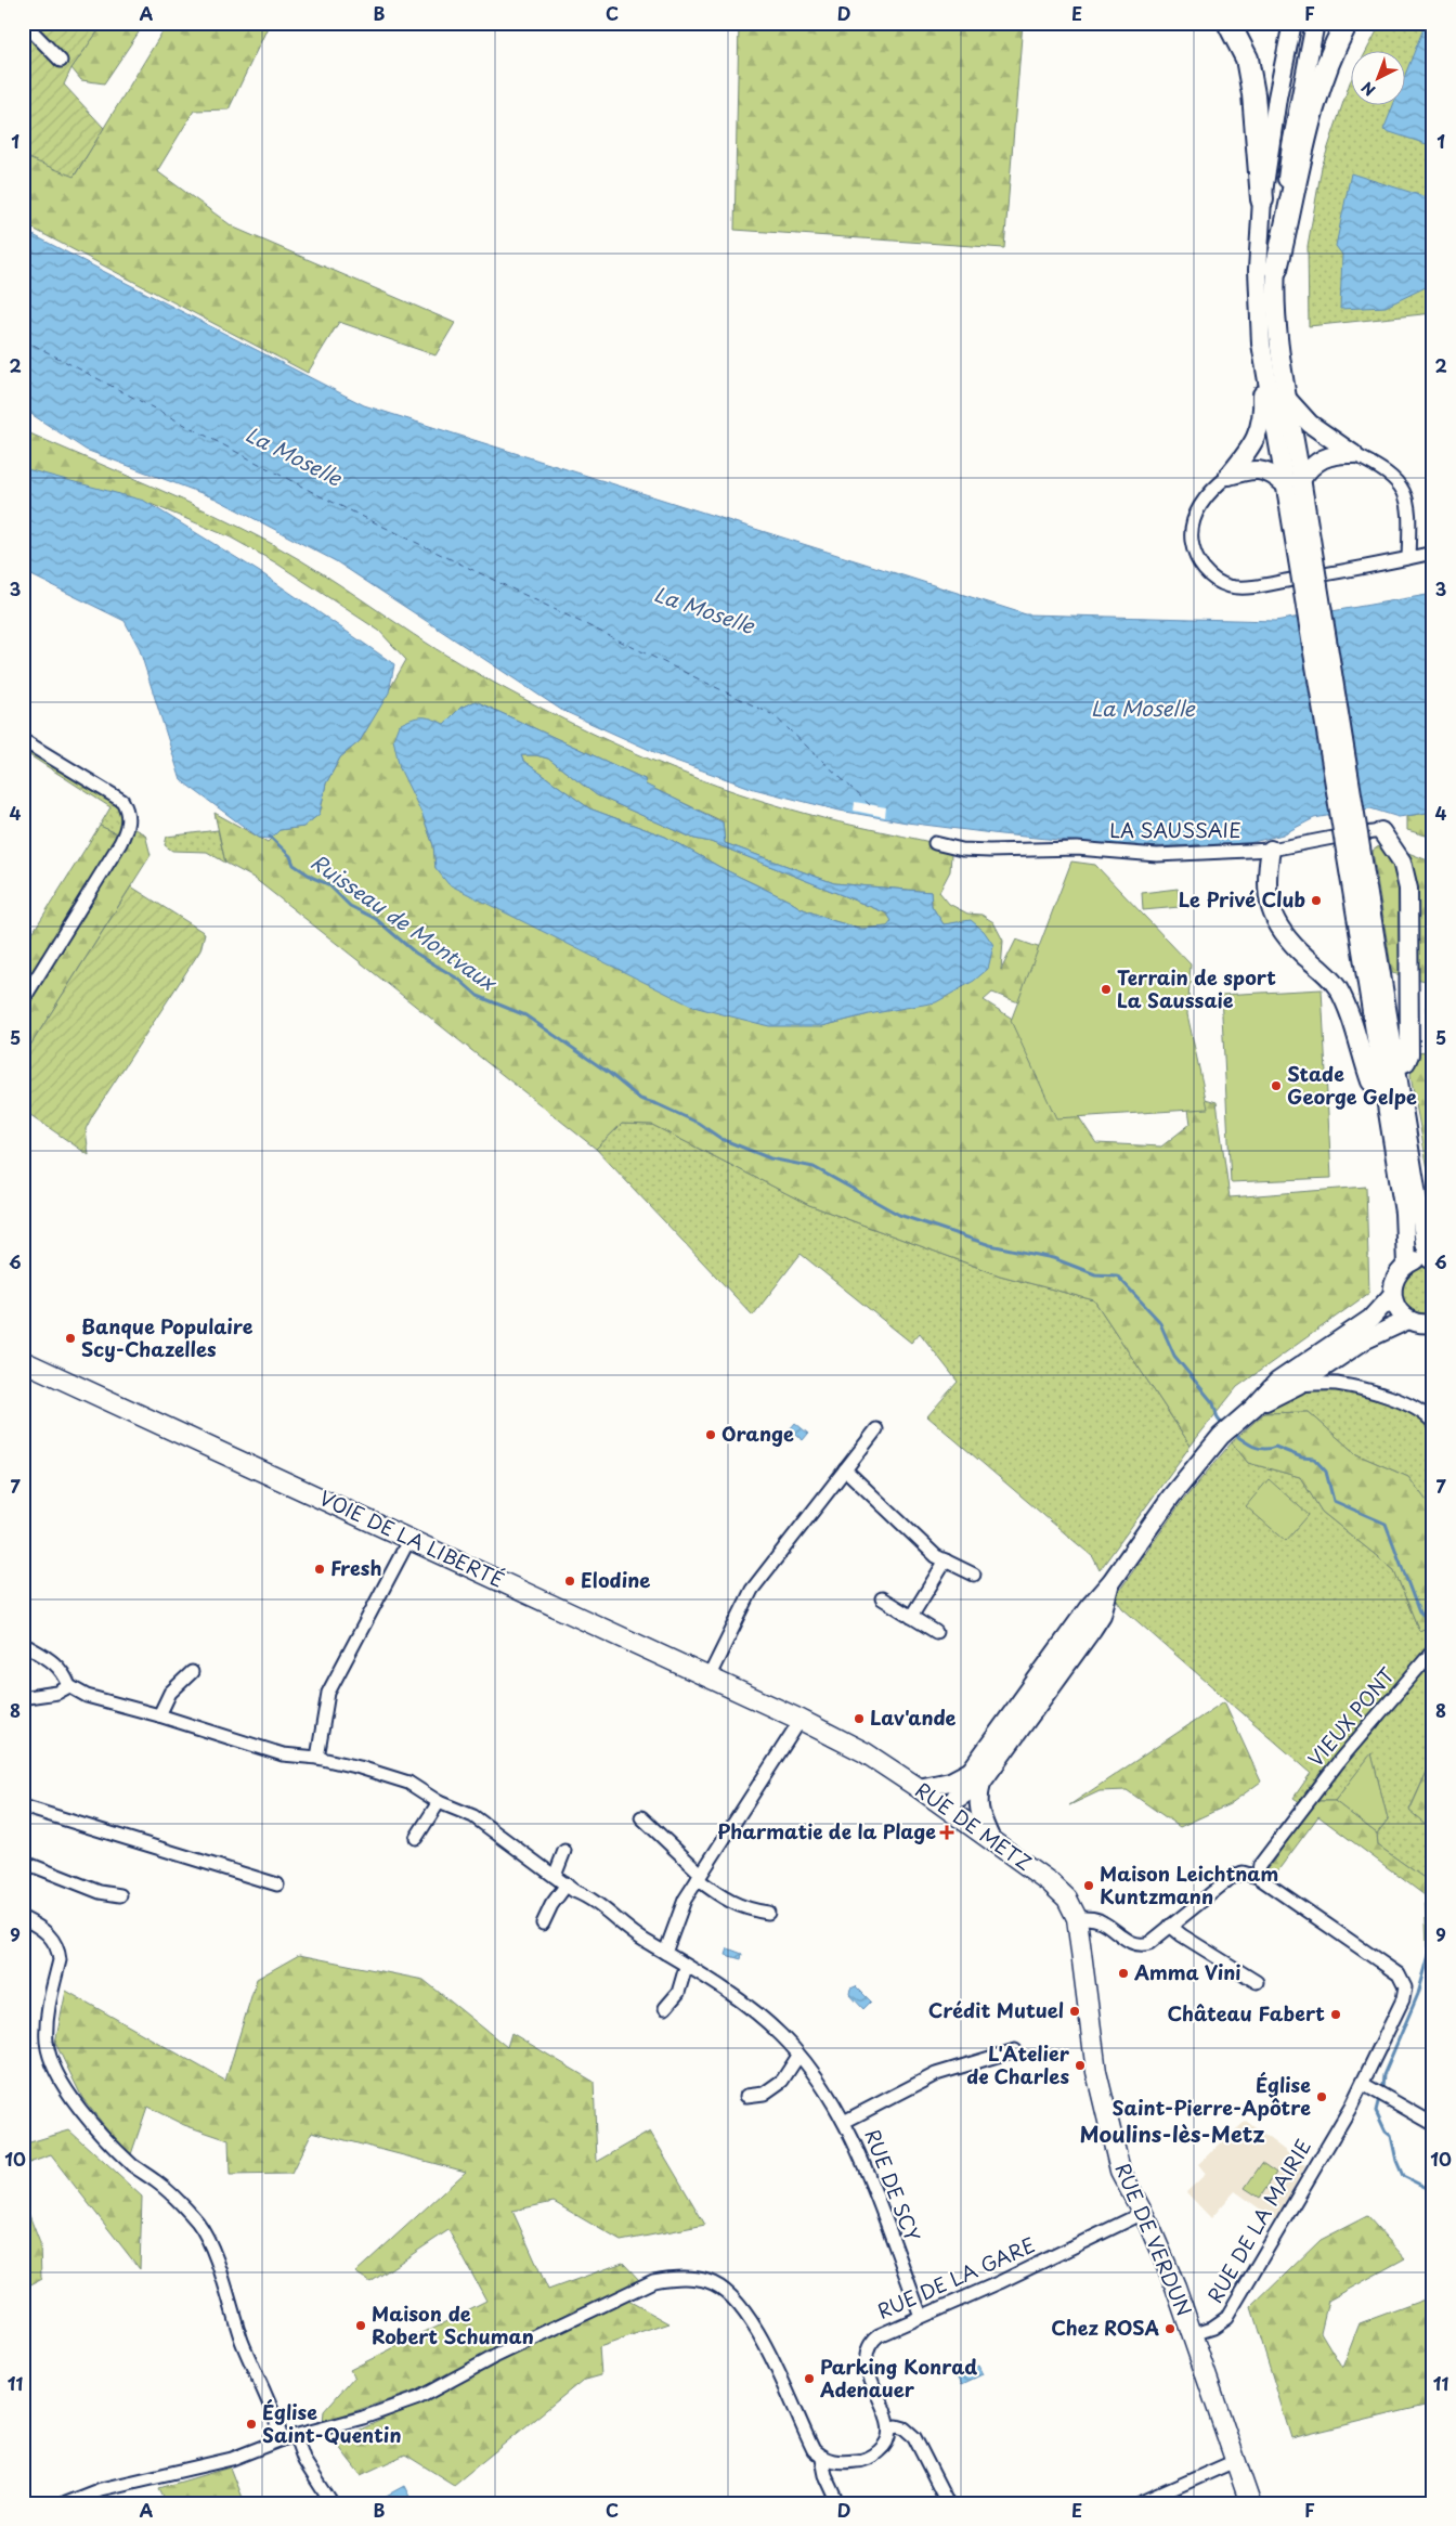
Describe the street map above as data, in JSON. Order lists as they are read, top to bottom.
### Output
{
  "streets": {
    "main road": ["VOIE DE LA LIBERTÉ", "RUE DE METZ", "RUE DE VERDUN"],
    "street": [
      "LA SAUSSAIE",
      "VIEUX PONT",
      "RUE DE SCY",
      "RUE DE LA MAIRIE",
      "RUE DE LA GARE"
    ]
  },
  "crossings": [
    ["VOIE DE LA LIBERTÉ", "RUE DE METZ"],
    ["VIEUX PONT", "RUE DE LA MAIRIE"],
    ["RUE DE METZ", "RUE DE VERDUN"],
    ["RUE DE SCY", "RUE DE LA GARE"],
    ["RUE DE LA MAIRIE", "RUE DE VERDUN"],
    ["RUE DE VERDUN", "RUE DE LA GARE"]
  ],
  "districts": ["Moulins-lès-Metz"],
  "water": ["La Moselle", "Ruisseau de Montvaux"],
  "places": {
    "other": [
      "Le Privé Club",
      "Terrain de sport La Saussaie",
      "Stade George Gelpe",
      "Banque Populaire Scy-Chazelles",
      "Orange",
      "Fresh",
      "Elodine",
      "Lav'ande",
      "Maison Leichtnam Kuntzmann",
      "Amma Vini",
      "Crédit Mutuel",
      "Château Fabert",
      "L'Atelier de Charles",
      "Église Saint-Pierre-Apôtre",
      "Maison de Robert Schuman",
      "Chez ROSA",
      "Parking Konrad Adenauer",
      "Église Saint-Quentin"
    ],
    "health": ["Pharmatie de la Plage"]
  },
  "north": "bottom left",
  "grid": {
    "columns": [
      "A",
      "B",
      "C",
      "D",
      "E",
      "F"
    ],
    "rows": [
      "1",
      "2",
      "3",
      "4",
      "5",
      "6",
      "7",
      "8",
      "9",
      "10",
      "11"
    ]
  }
}
